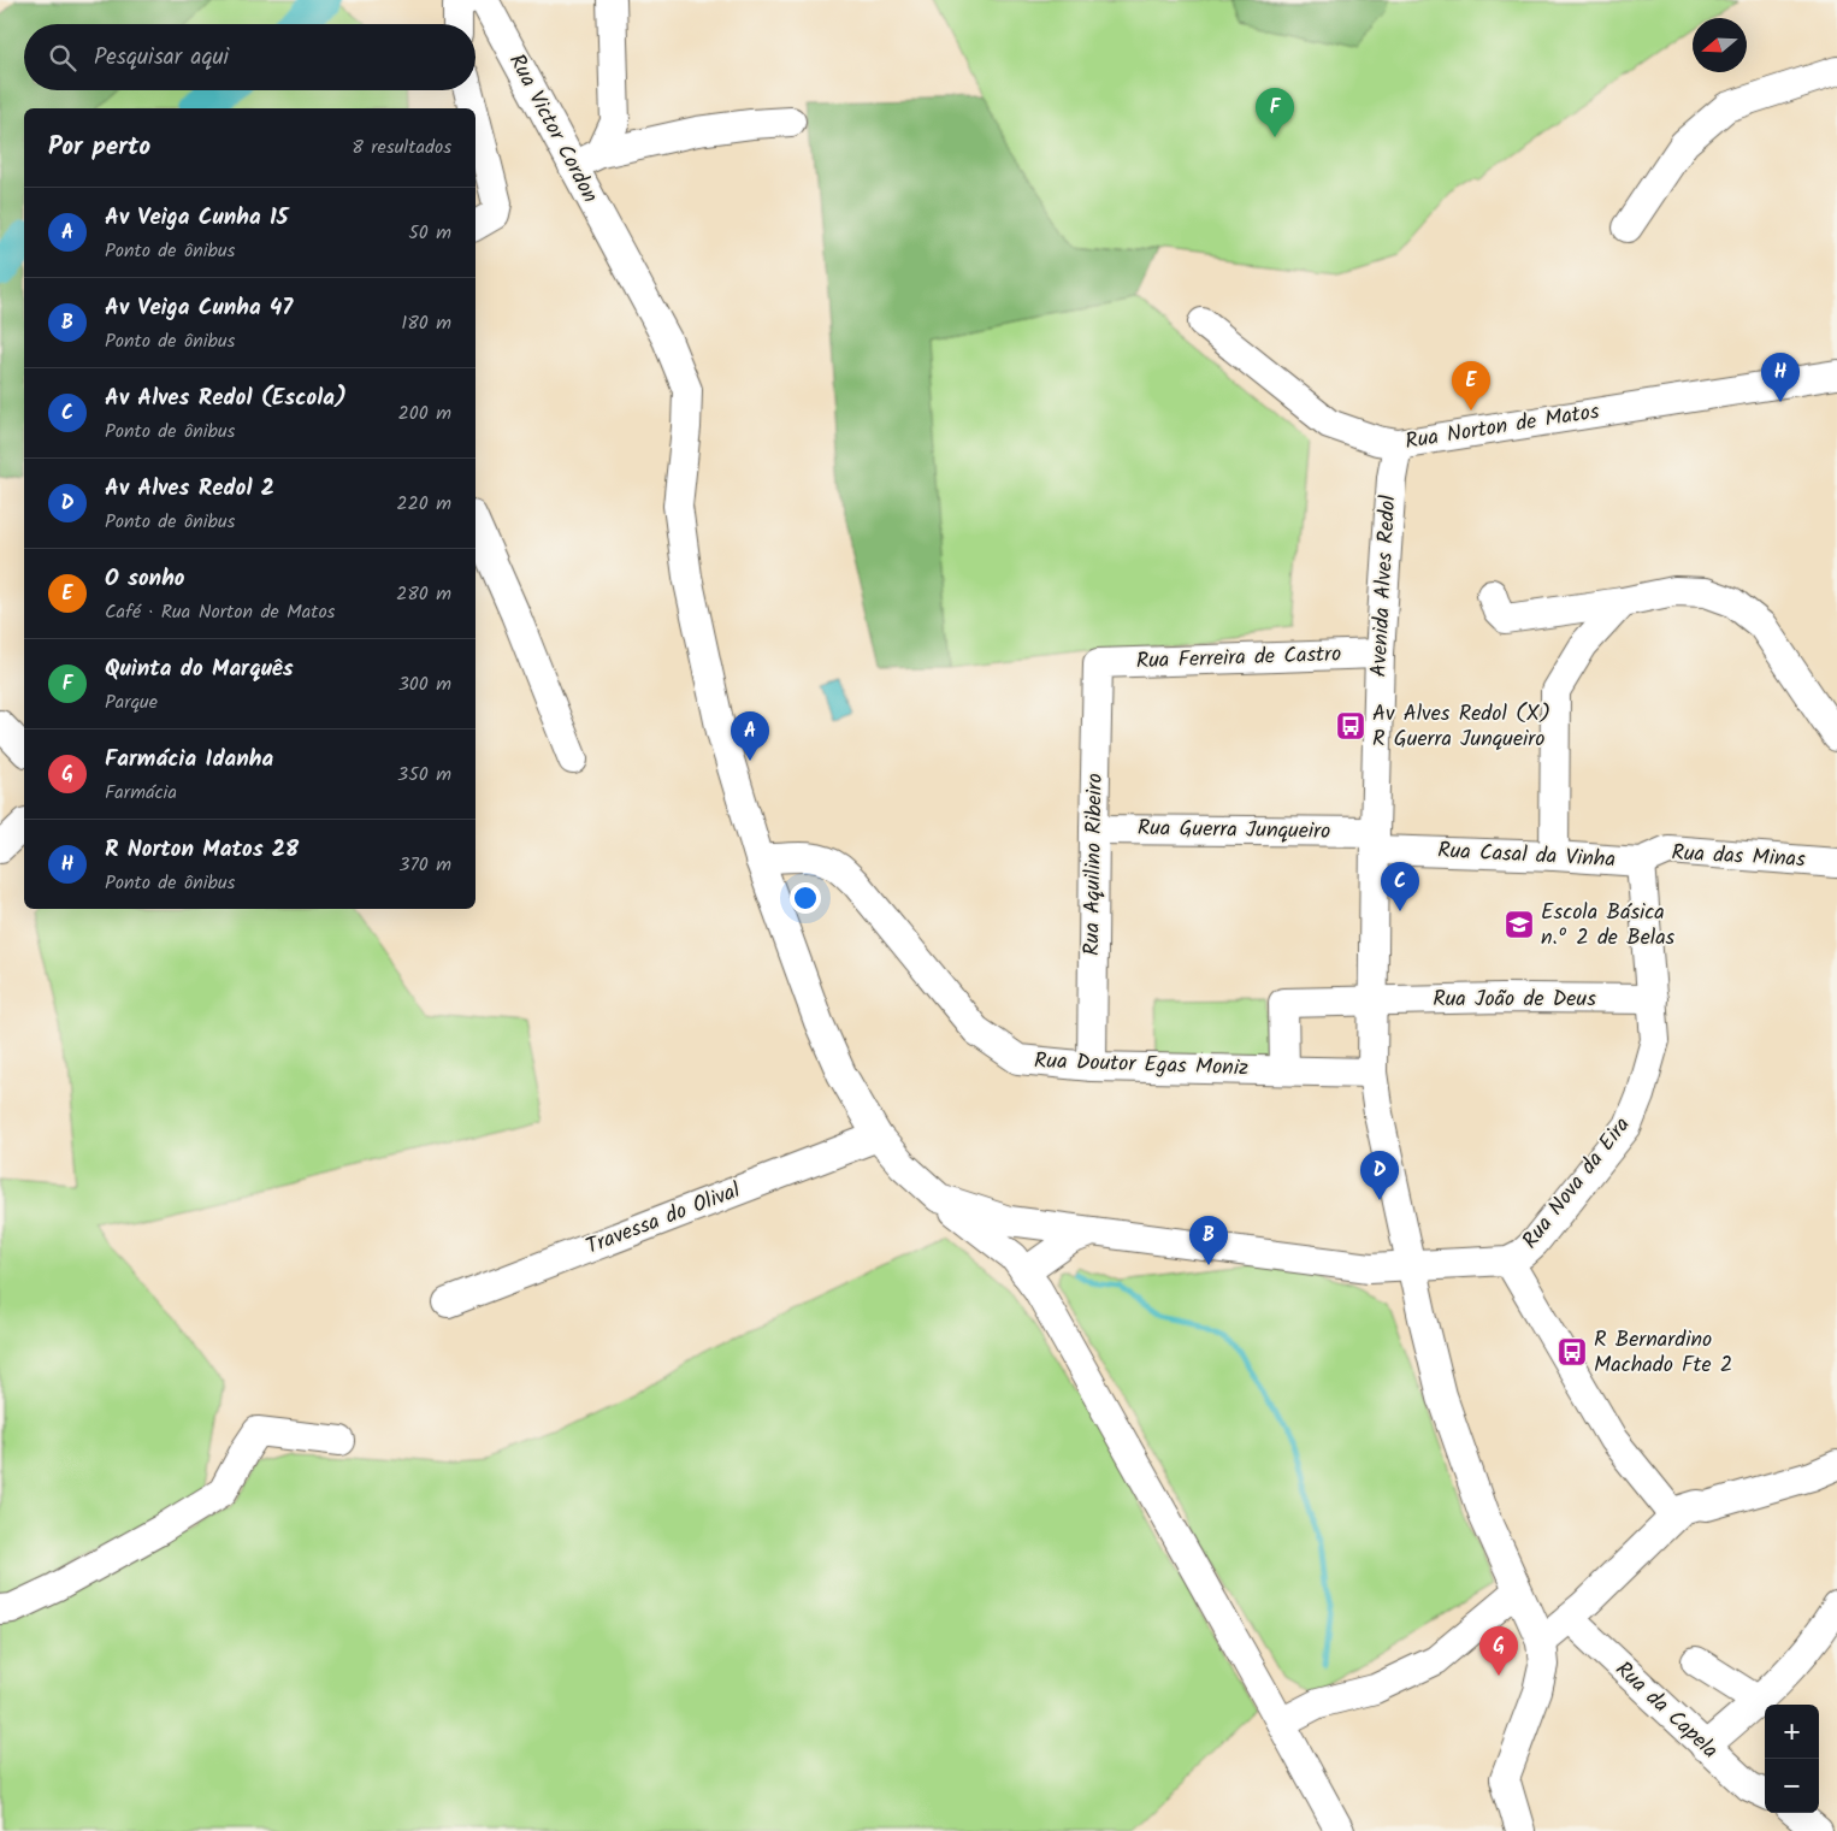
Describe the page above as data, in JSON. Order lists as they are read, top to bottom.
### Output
{
  "streets": {
    "street": [
      "Rua Victor Cordon",
      "Rua Norton de Matos",
      "Avenida Alves Redol",
      "Rua Ferreira de Castro",
      "Rua Guerra Junqueiro",
      "Rua Casal da Vinha",
      "Rua das Minas",
      "Rua Aquilino Ribeiro",
      "Rua João de Deus",
      "Rua Doutor Egas Moniz",
      "Rua Nova da Eira",
      "Travessa do Olival",
      "Rua da Capela"
    ]
  },
  "crossings": [
    ["Rua Victor Cordon", "Rua Doutor Egas Moniz"],
    ["Rua Victor Cordon", "Rua Nova da Eira"],
    ["Rua Victor Cordon", "Travessa do Olival"],
    ["Rua Norton de Matos", "Avenida Alves Redol"],
    ["Avenida Alves Redol", "Rua Ferreira de Castro"],
    ["Avenida Alves Redol", "Rua Guerra Junqueiro"],
    ["Avenida Alves Redol", "Rua Casal da Vinha"],
    ["Avenida Alves Redol", "Rua João de Deus"],
    ["Avenida Alves Redol", "Rua Doutor Egas Moniz"],
    ["Avenida Alves Redol", "Rua Nova da Eira"],
    ["Rua Ferreira de Castro", "Rua Aquilino Ribeiro"],
    ["Rua Guerra Junqueiro", "Rua Casal da Vinha"],
    ["Rua Guerra Junqueiro", "Rua Aquilino Ribeiro"],
    ["Rua Casal da Vinha", "Rua das Minas"],
    ["Rua Casal da Vinha", "Rua Nova da Eira"],
    ["Rua das Minas", "Rua Nova da Eira"],
    ["Rua Aquilino Ribeiro", "Rua Doutor Egas Moniz"],
    ["Rua João de Deus", "Rua Nova da Eira"]
  ],
  "places": {
    "bus stop": ["Av Alves Redol (X) R Guerra Junqueiro", "R Bernardino Machado Fte 2"],
    "school or university": ["Escola Básica n.º 2 de Belas"]
  },
  "north": "left",
  "page": {
    "search": "Pesquisar aqui",
    "pins": [
      "F",
      "H",
      "E",
      "A",
      "C",
      "D",
      "B",
      "G"
    ],
    "heading": ["Por perto", "8 resultados"],
    "list": [
      {
        "mark": "A",
        "name": "Av Veiga Cunha 15",
        "note": "Ponto de ônibus",
        "value": "50 m"
      },
      {
        "mark": "B",
        "name": "Av Veiga Cunha 47",
        "note": "Ponto de ônibus",
        "value": "180 m"
      },
      {
        "mark": "C",
        "name": "Av Alves Redol (Escola)",
        "note": "Ponto de ônibus",
        "value": "200 m"
      },
      {
        "mark": "D",
        "name": "Av Alves Redol 2",
        "note": "Ponto de ônibus",
        "value": "220 m"
      },
      {
        "mark": "E",
        "name": "O sonho",
        "note": "Café · Rua Norton de Matos",
        "value": "280 m"
      },
      {
        "mark": "F",
        "name": "Quinta do Marquês",
        "note": "Parque",
        "value": "300 m"
      },
      {
        "mark": "G",
        "name": "Farmácia Idanha",
        "note": "Farmácia",
        "value": "350 m"
      },
      {
        "mark": "H",
        "name": "R Norton Matos 28",
        "note": "Ponto de ônibus",
        "value": "370 m"
      }
    ],
    "map_buttons": ["+", "−"]
  }
}
